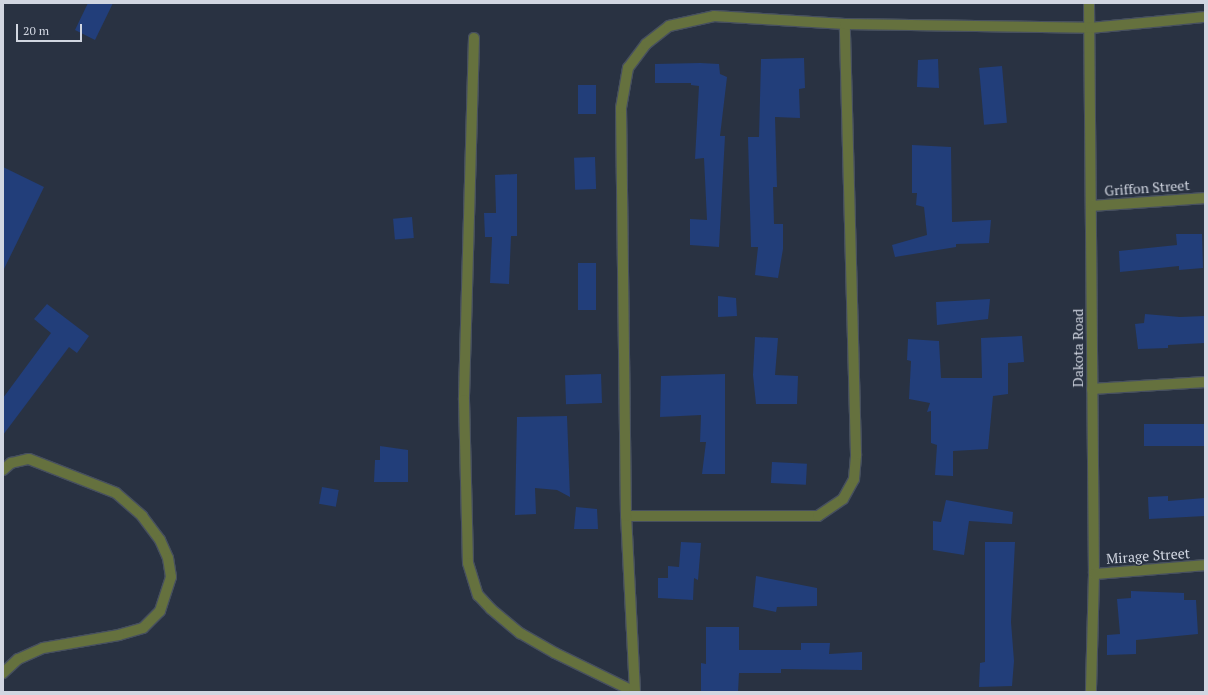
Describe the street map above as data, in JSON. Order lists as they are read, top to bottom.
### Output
{
  "streets": {
    "street": ["Griffon Street", "Dakota Road", "Mirage Street"]
  },
  "crossings": [
    ["Griffon Street", "Dakota Road"],
    ["Dakota Road", "Mirage Street"]
  ],
  "scale_bar": "20 m"
}
